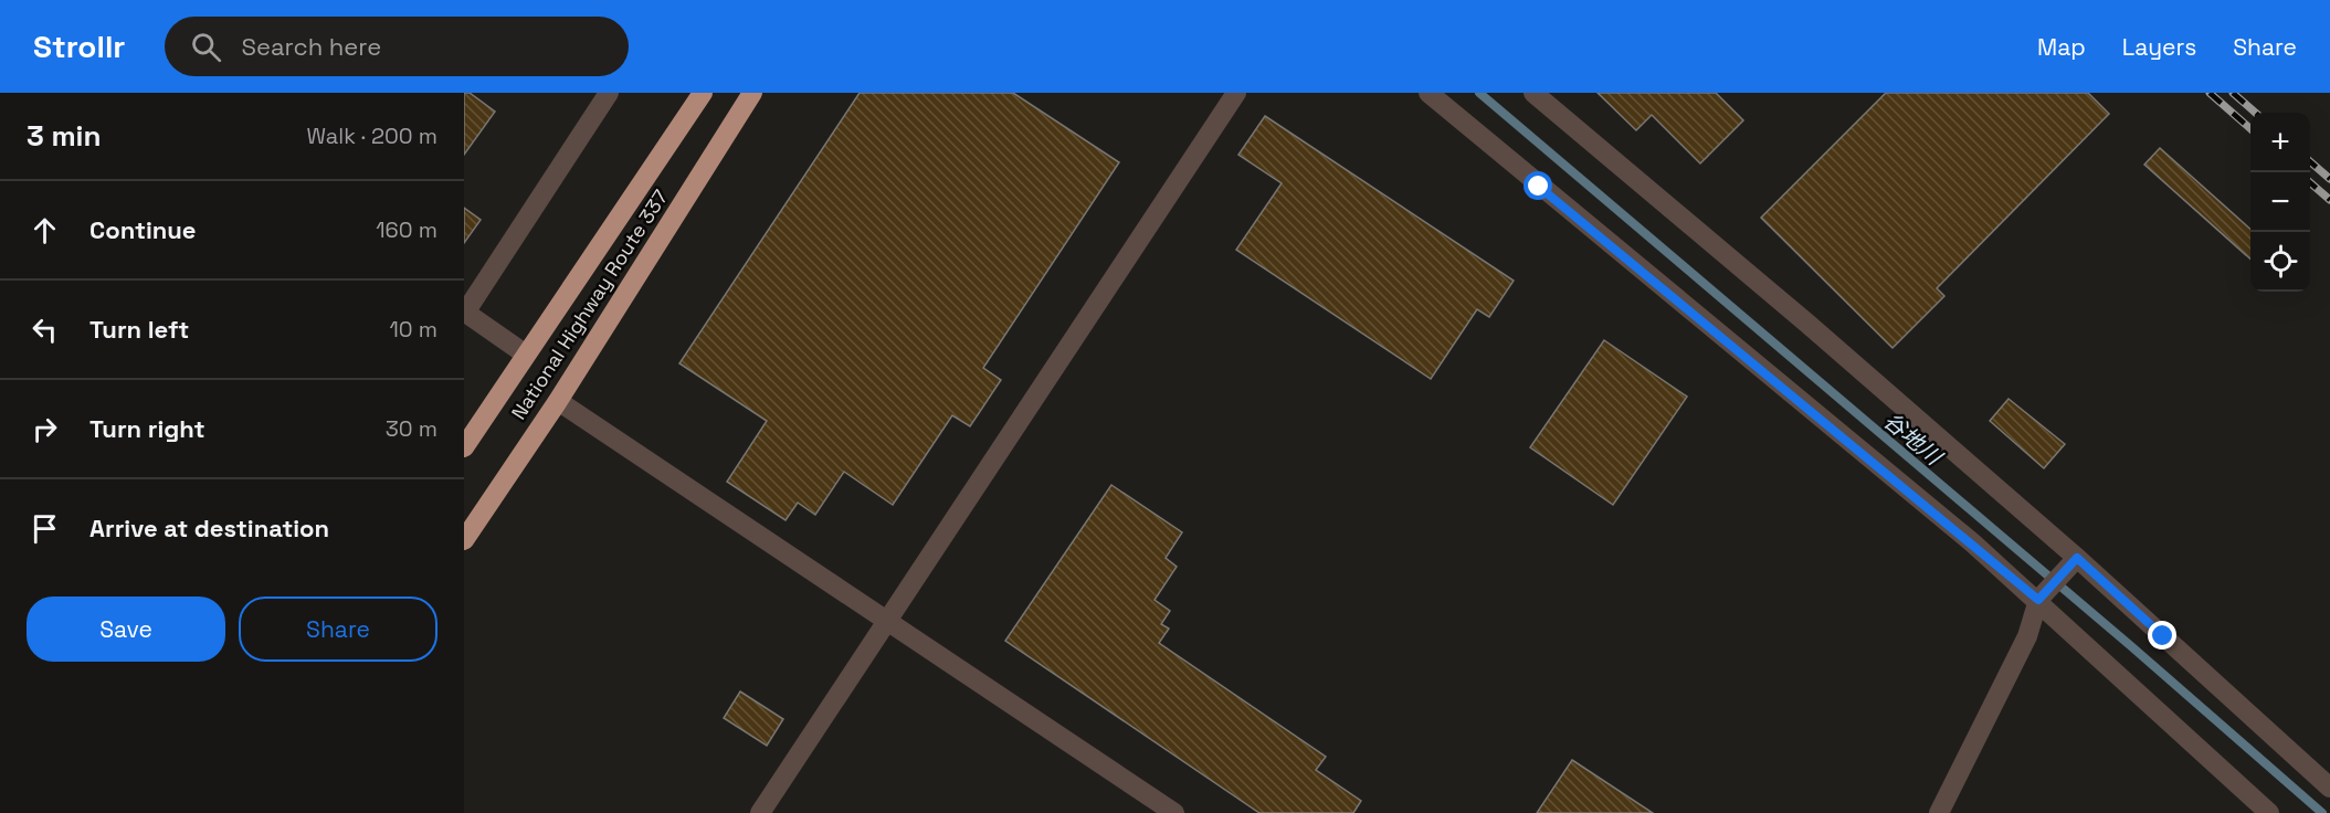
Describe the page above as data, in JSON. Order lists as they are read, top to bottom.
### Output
{
  "streets": {
    "highway": ["National Highway Route 337"]
  },
  "water": ["谷地川"],
  "page": {
    "header": "Strollr",
    "search": "Search here",
    "nav": ["Map", "Layers", "Share"],
    "heading": ["3 min", "Walk · 200 m"],
    "map_buttons": ["+", "−"],
    "list": [
      ["Continue", "160 m"],
      ["Turn left", "10 m"],
      ["Turn right", "30 m"],
      "Arrive at destination"
    ],
    "buttons": ["Save", "Share"]
  }
}
